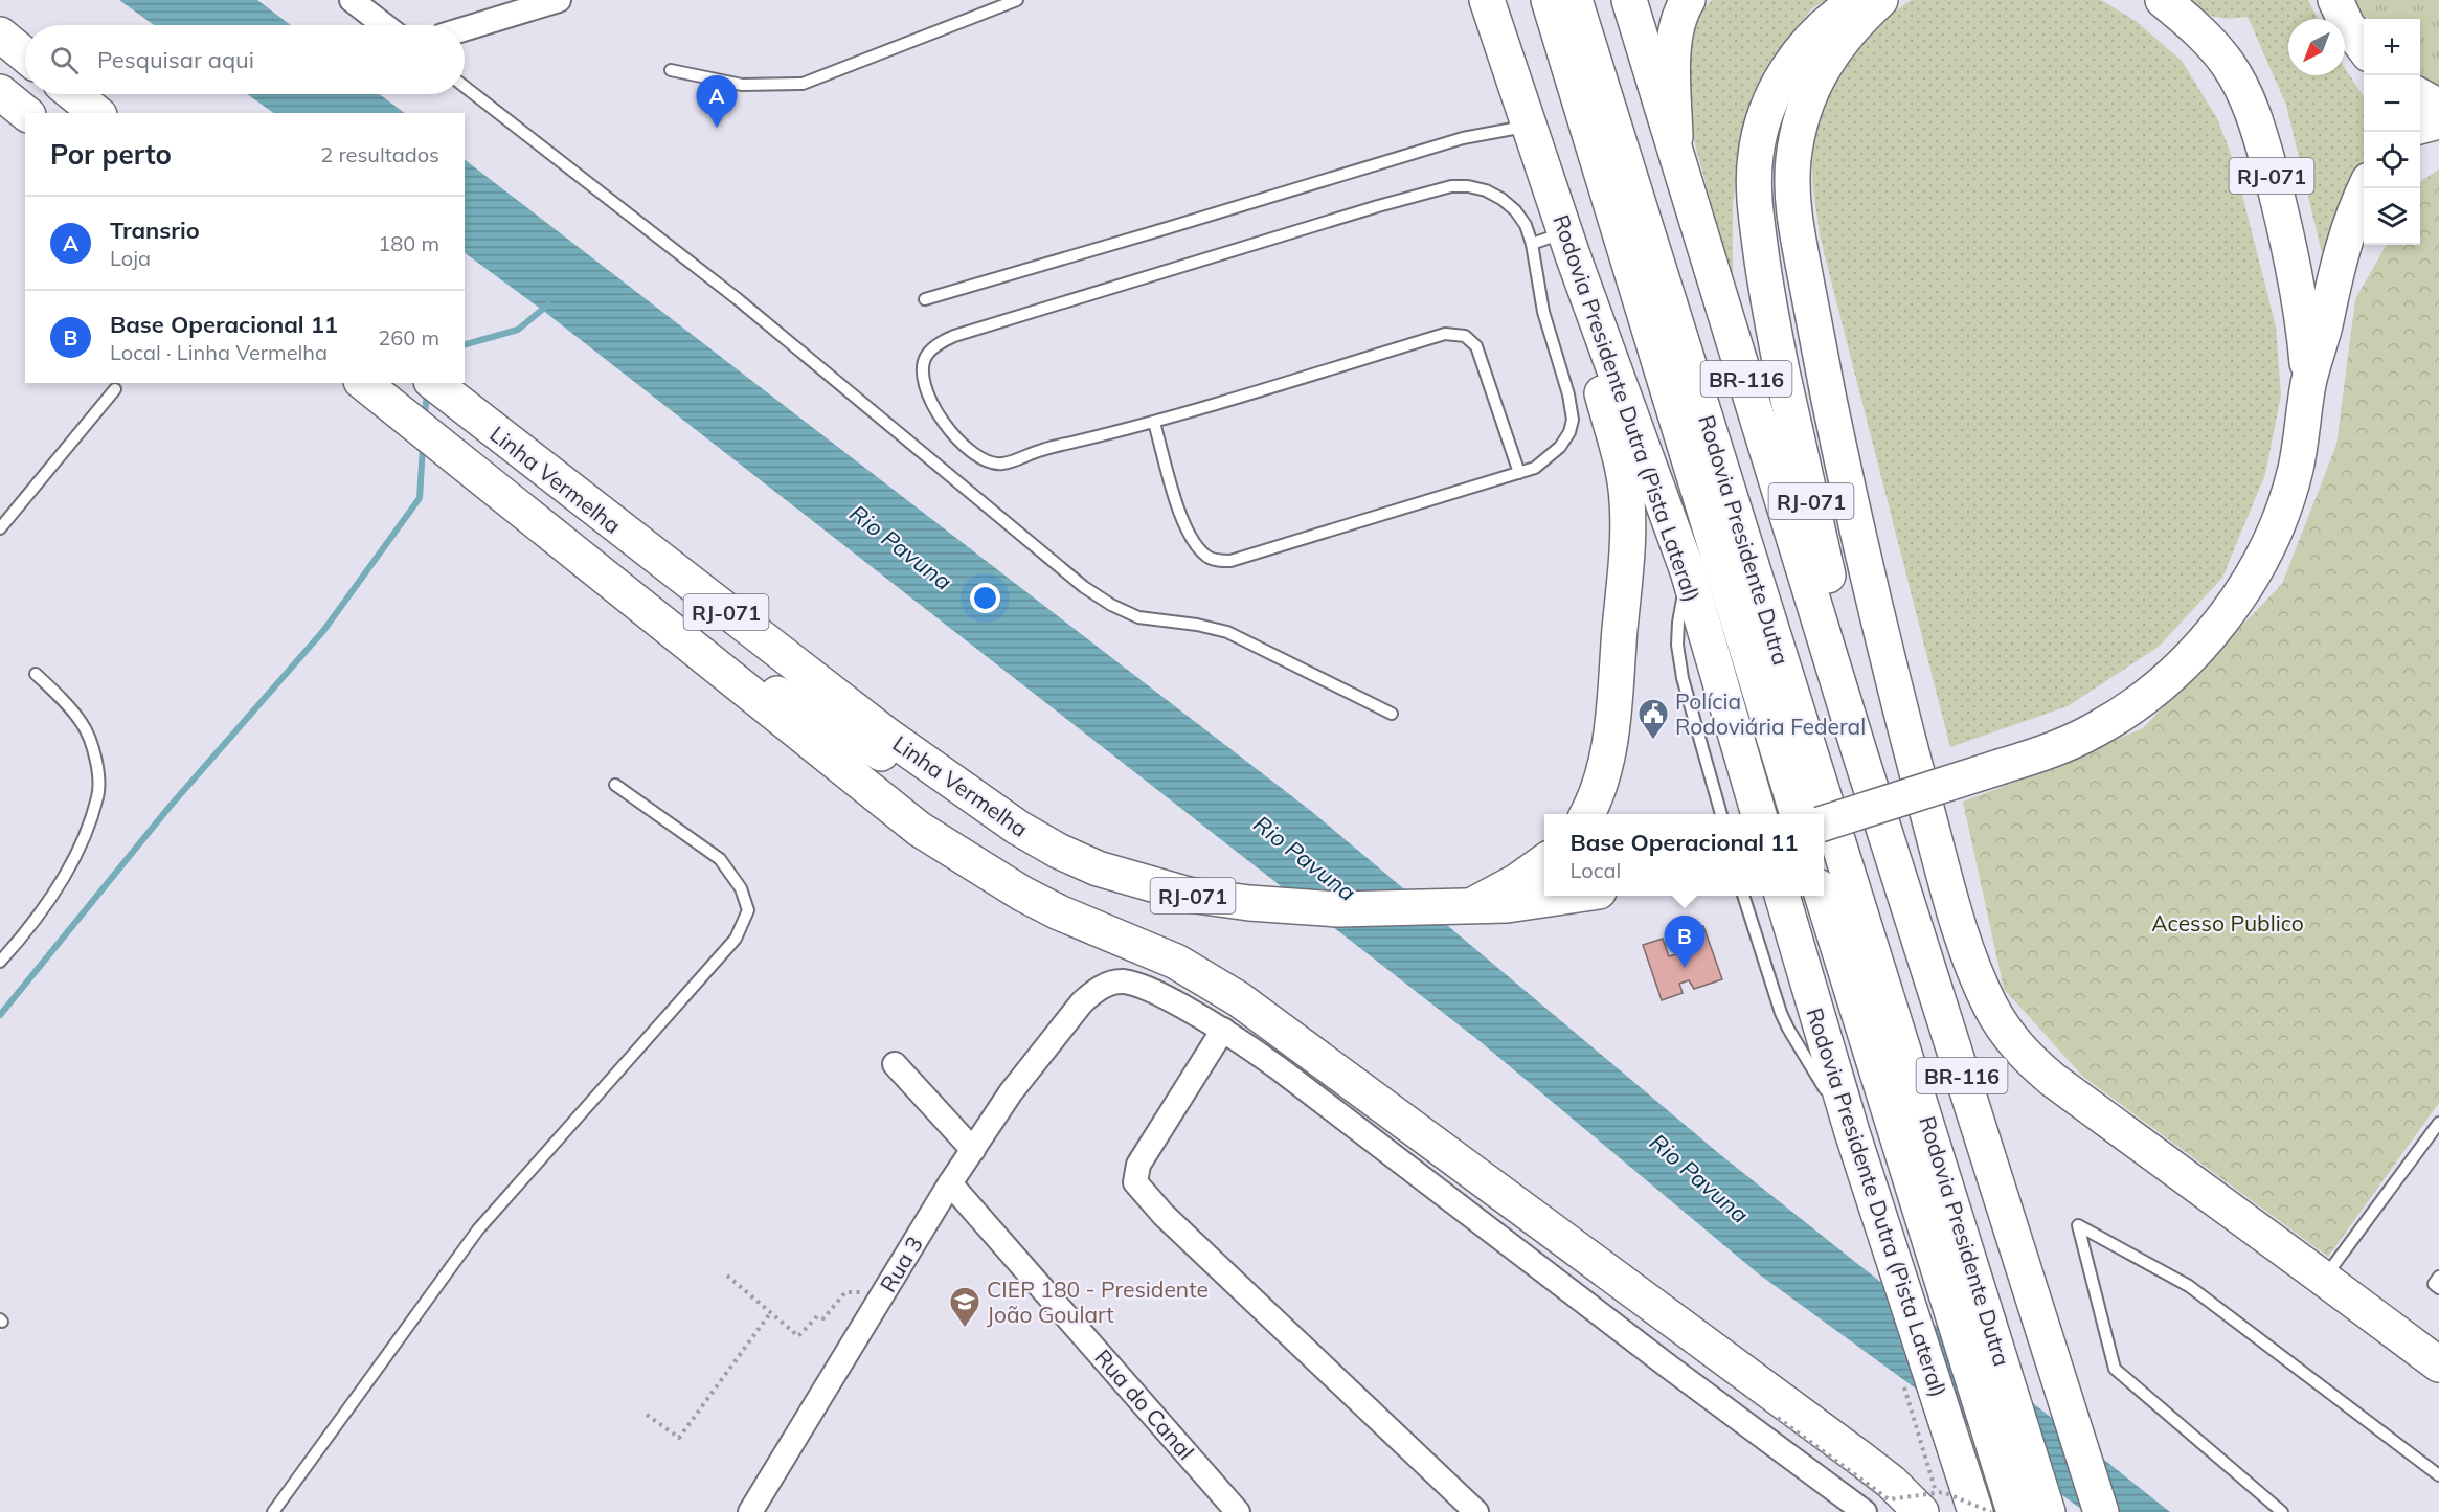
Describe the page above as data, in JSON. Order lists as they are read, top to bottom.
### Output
{
  "streets": {
    "main road": [
      "RJ-071",
      "BR-116",
      "Rodovia Presidente Dutra (Pista Lateral)",
      "Linha Vermelha",
      "Rodovia Presidente Dutra"
    ],
    "street": ["Rua 3", "Rua do Canal"]
  },
  "crossings": [
    ["RJ-071", "BR-116"],
    ["RJ-071", "Linha Vermelha"],
    ["Rua 3", "Rua do Canal"]
  ],
  "water": ["Rio Pavuna"],
  "parks": ["Acesso Publico"],
  "places": {
    "public building": ["Polícia Rodoviária Federal"],
    "school or university": ["CIEP 180 - Presidente João Goulart"]
  },
  "north": "bottom left",
  "page": {
    "map_buttons": ["+", "−"],
    "search": "Pesquisar aqui",
    "pins": ["A", "B"],
    "heading": ["Por perto", "2 resultados"],
    "list": [
      {
        "mark": "A",
        "name": "Transrio",
        "note": "Loja",
        "value": "180 m"
      },
      {
        "mark": "B",
        "name": "Base Operacional 11",
        "note": "Local · Linha Vermelha",
        "value": "260 m"
      }
    ],
    "popup": ["Base Operacional 11", "Local"]
  }
}
